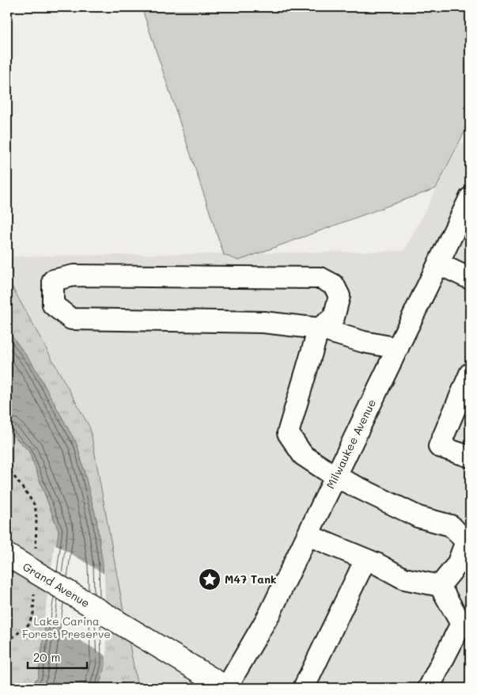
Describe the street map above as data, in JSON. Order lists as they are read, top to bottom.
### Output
{
  "streets": {
    "main road": ["Grand Avenue"],
    "street": ["Milwaukee Avenue"]
  },
  "crossings": [
    ["Milwaukee Avenue", "Grand Avenue"]
  ],
  "parks": ["Lake Carina Forest Preserve"],
  "places": {
    "place": ["M47 Tank"]
  },
  "scale_bar": "20 m"
}
